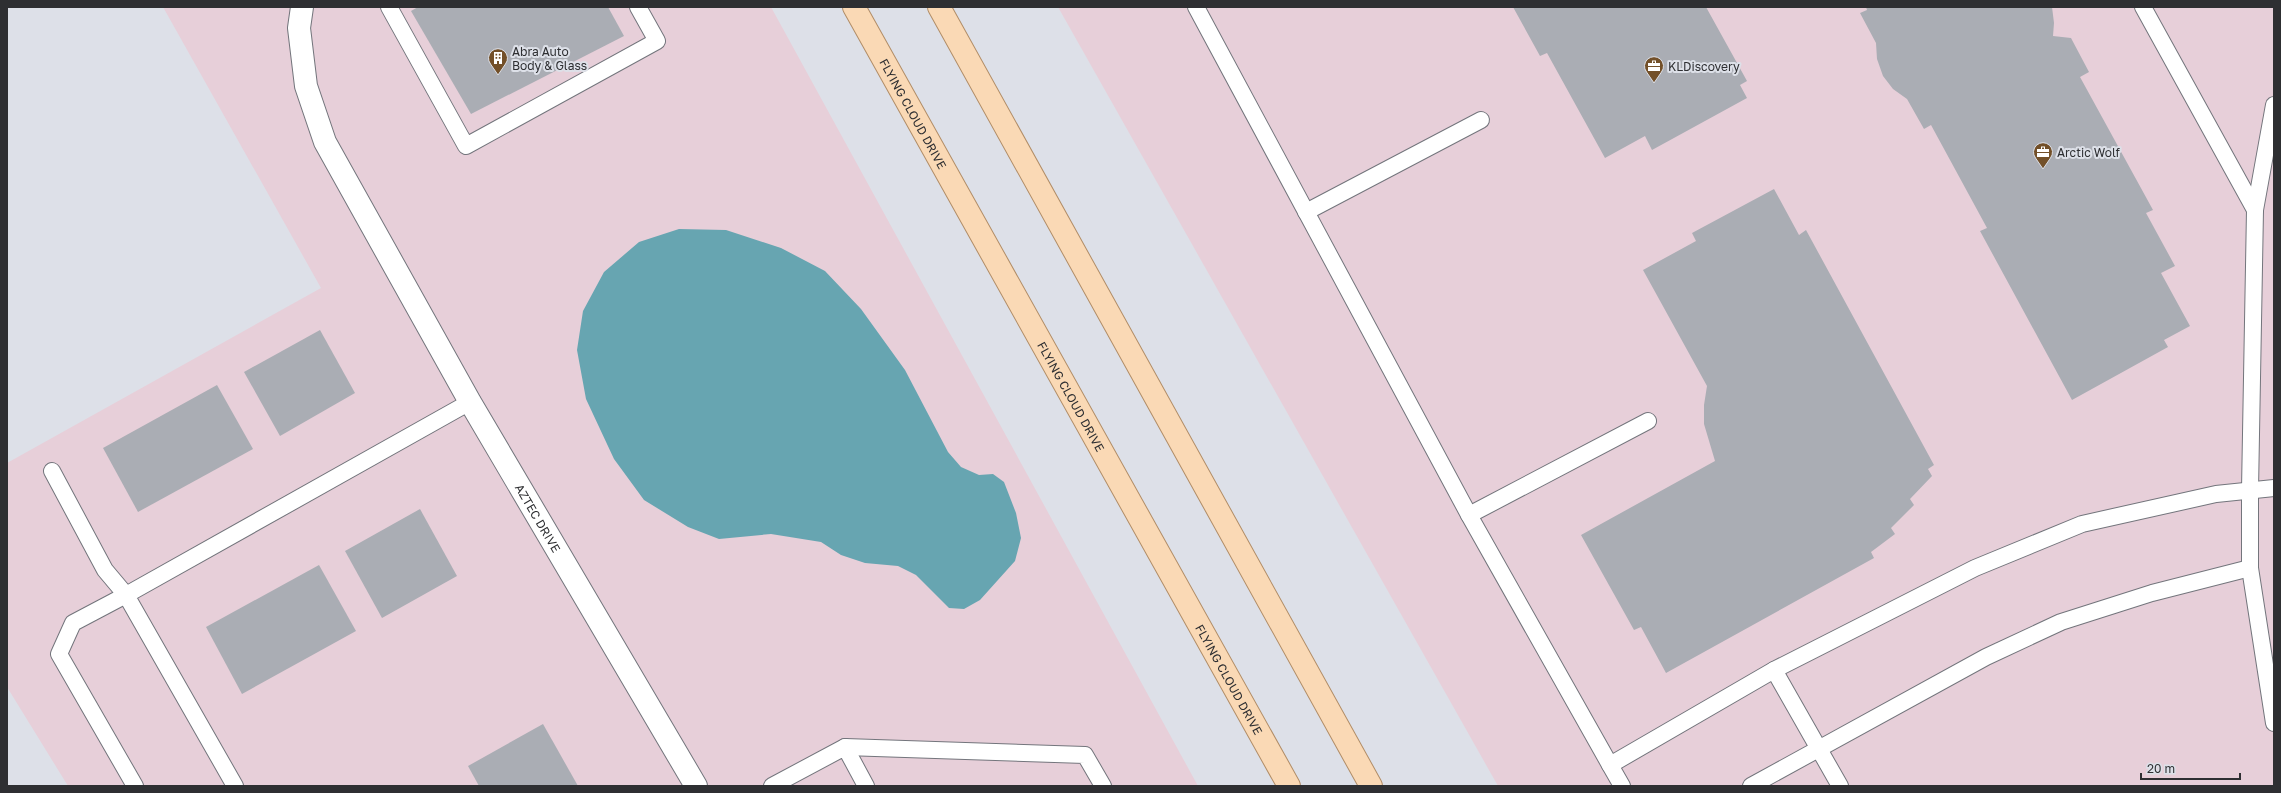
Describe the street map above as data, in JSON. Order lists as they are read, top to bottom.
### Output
{
  "streets": {
    "main road": ["FLYING CLOUD DRIVE"],
    "street": ["AZTEC DRIVE"]
  },
  "places": {
    "building": ["Abra Auto Body & Glass"],
    "office": ["KLDiscovery", "Arctic Wolf"]
  },
  "scale_bar": "20 m"
}
